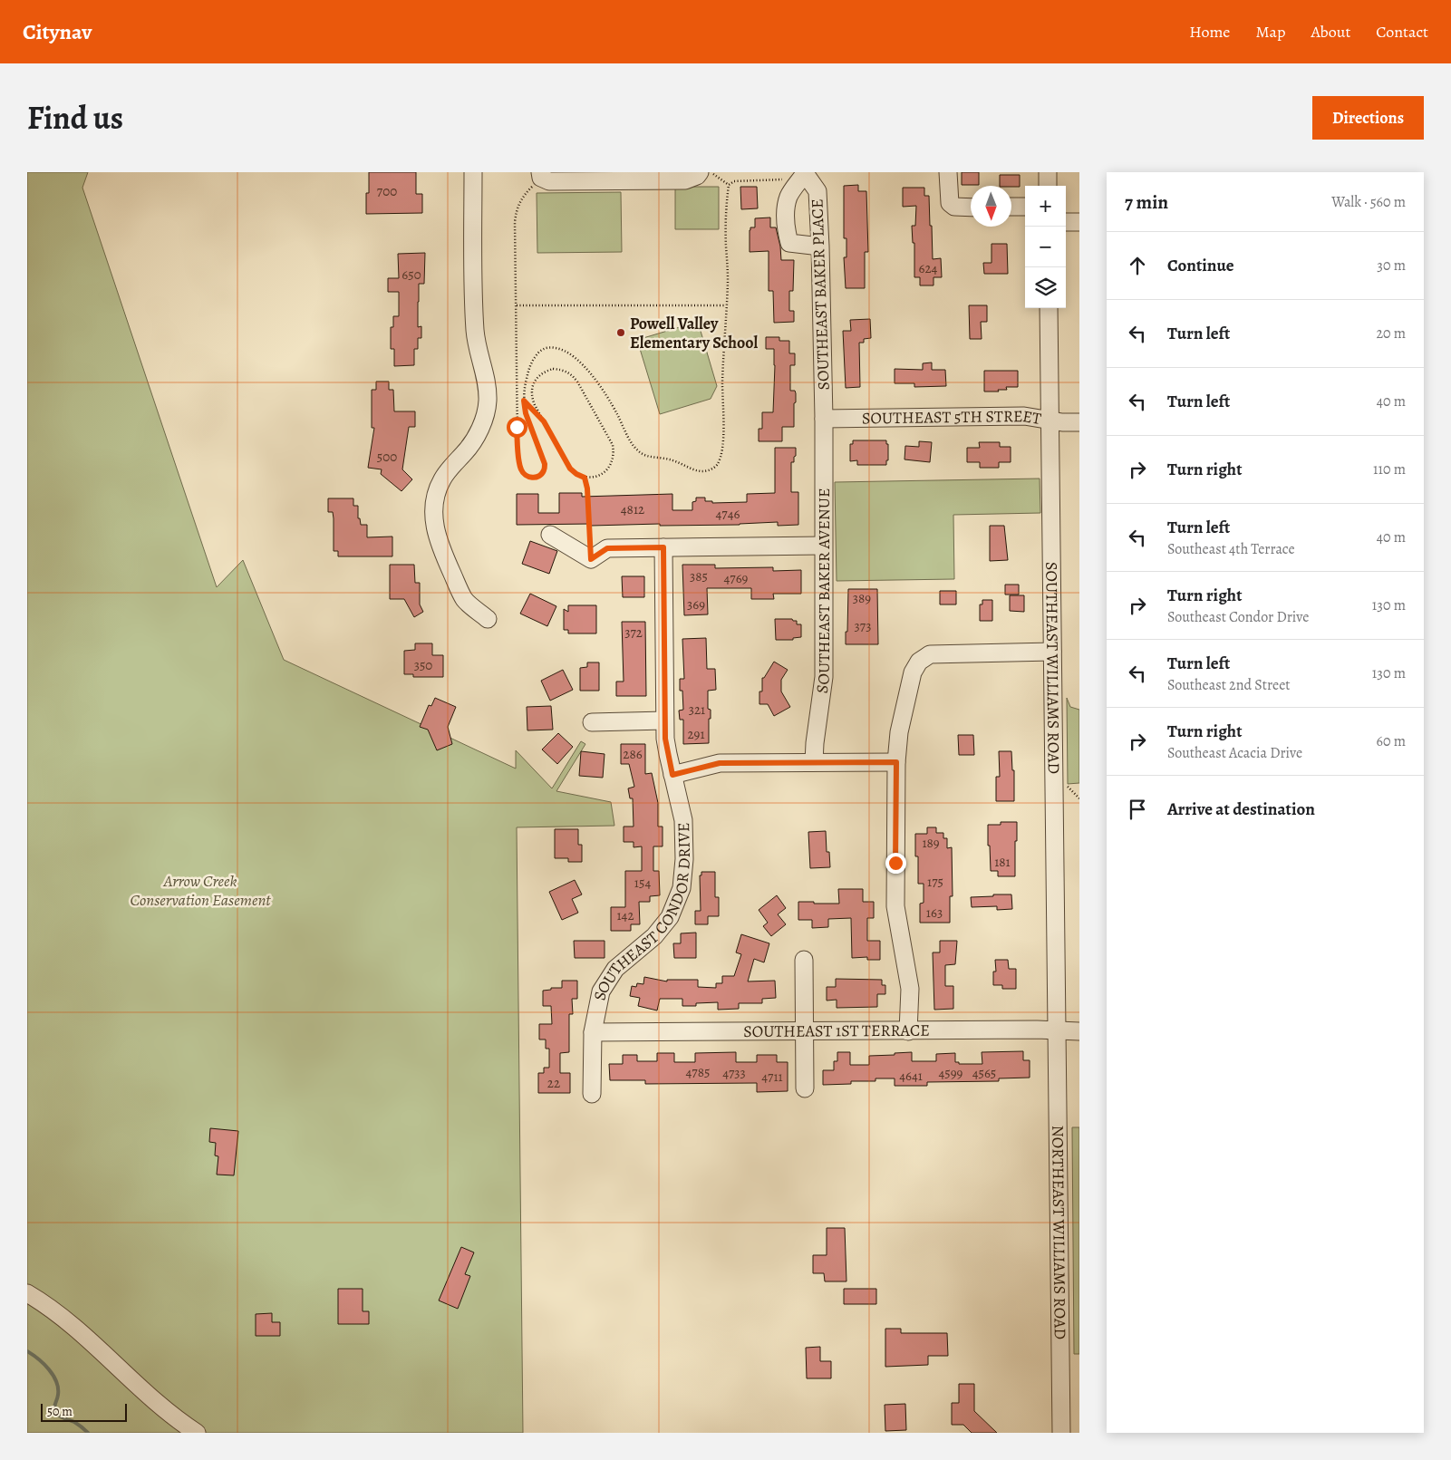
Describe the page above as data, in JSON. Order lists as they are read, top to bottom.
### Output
{
  "streets": {
    "street": [
      "SOUTHEAST BAKER PLACE",
      "SOUTHEAST 5TH STREET",
      "SOUTHEAST BAKER AVENUE",
      "SOUTHEAST WILLIAMS ROAD",
      "SOUTHEAST CONDOR DRIVE",
      "SOUTHEAST 1ST TERRACE",
      "NORTHEAST WILLIAMS ROAD"
    ]
  },
  "crossings": [
    ["SOUTHEAST BAKER PLACE", "SOUTHEAST 5TH STREET"],
    ["SOUTHEAST BAKER PLACE", "SOUTHEAST BAKER AVENUE"],
    ["SOUTHEAST 5TH STREET", "SOUTHEAST BAKER AVENUE"],
    ["SOUTHEAST 5TH STREET", "SOUTHEAST WILLIAMS ROAD"],
    ["SOUTHEAST WILLIAMS ROAD", "SOUTHEAST 1ST TERRACE"],
    ["SOUTHEAST WILLIAMS ROAD", "NORTHEAST WILLIAMS ROAD"],
    ["SOUTHEAST CONDOR DRIVE", "SOUTHEAST 1ST TERRACE"],
    ["SOUTHEAST 1ST TERRACE", "NORTHEAST WILLIAMS ROAD"]
  ],
  "parks": ["Arrow Creek Conservation Easement"],
  "places": ["Powell Valley Elementary School"],
  "house_numbers": [
    "700",
    "624",
    "650",
    "500",
    "4812",
    "4746",
    "385",
    "4769",
    "389",
    "369",
    "373",
    "372",
    "350",
    "321",
    "291",
    "286",
    "189",
    "181",
    "175",
    "154",
    "163",
    "142",
    "4785",
    "4733",
    "4599",
    "4565",
    "4641",
    "4711",
    "22"
  ],
  "scale_bar": "50 m",
  "north": "bottom",
  "page": {
    "header": "Citynav",
    "nav": [
      "Home",
      "Map",
      "About",
      "Contact"
    ],
    "title": "Find us",
    "buttons": "Directions",
    "heading": ["7 min", "Walk · 560 m"],
    "map_buttons": ["+", "−"],
    "list": [
      ["Continue", "30 m"],
      ["Turn left", "20 m"],
      ["Turn left", "40 m"],
      ["Turn right", "110 m"],
      ["Turn left", "Southeast 4th Terrace", "40 m"],
      ["Turn right", "Southeast Condor Drive", "130 m"],
      ["Turn left", "Southeast 2nd Street", "130 m"],
      ["Turn right", "Southeast Acacia Drive", "60 m"],
      "Arrive at destination"
    ],
    "scale": "50 m"
  }
}
